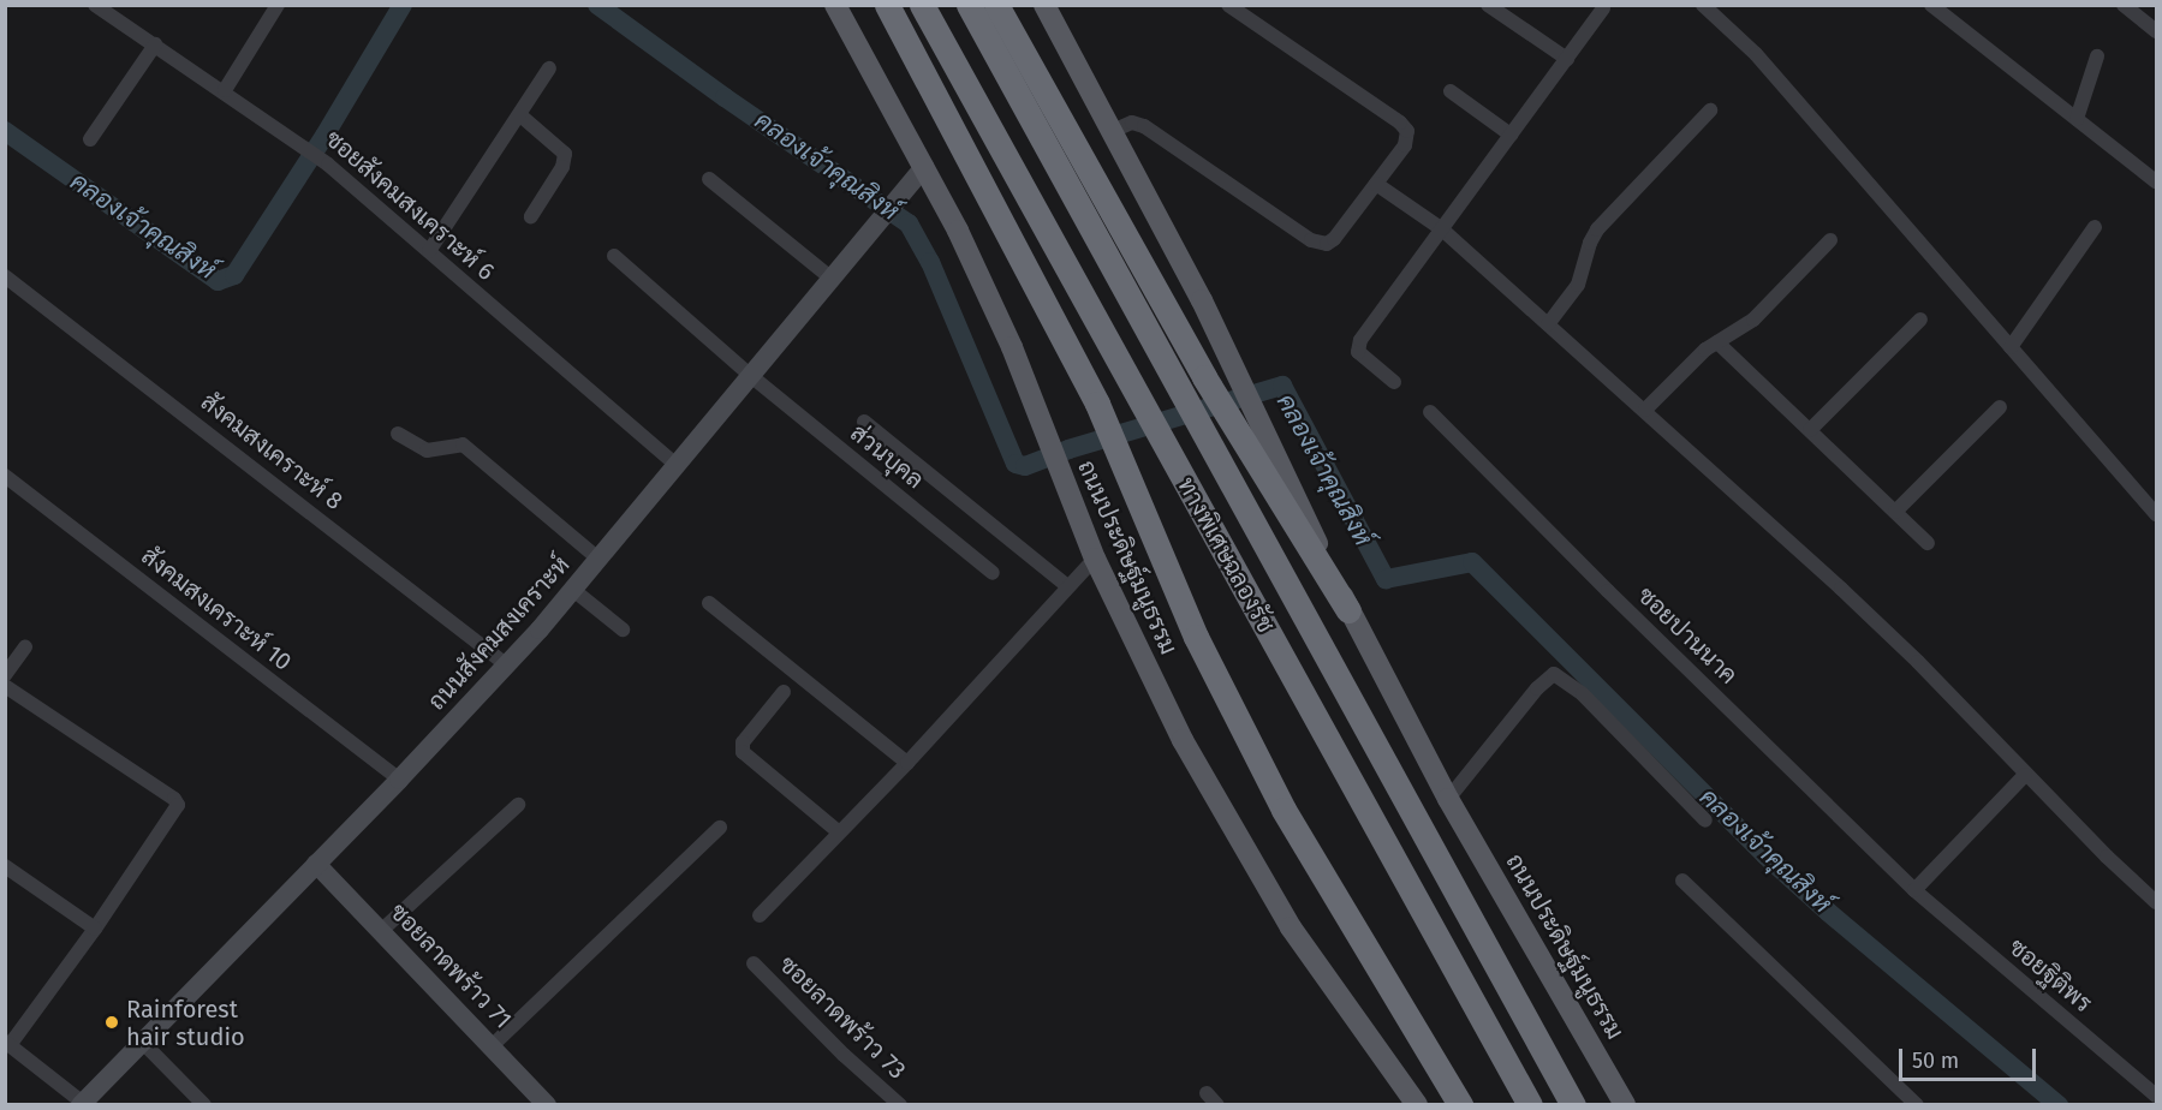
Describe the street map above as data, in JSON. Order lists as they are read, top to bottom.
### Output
{
  "streets": {
    "highway": ["ทางพิเศษฉลองรัช"],
    "main road": ["ถนนประดิษฐ์มนูธรรม", "ถนนสังคมสงเคราะห์", "ซอยลาดพร้าว 71"],
    "street": [
      "ซอยสังคมสงเคราะห์ 6",
      "สังคมสงเคราะห์ 8",
      "ส่วนบุคล",
      "สังคมสงเคราะห์ 10",
      "ซอยปานนาค",
      "ซอยฐิติพร",
      "ซอยลาดพร้าว 73"
    ]
  },
  "crossings": [
    ["ซอยสังคมสงเคราะห์ 6", "ถนนสังคมสงเคราะห์"],
    ["สังคมสงเคราะห์ 8", "ถนนสังคมสงเคราะห์"],
    ["ส่วนบุคล", "ถนนสังคมสงเคราะห์"],
    ["ถนนประดิษฐ์มนูธรรม", "ถนนสังคมสงเคราะห์"],
    ["สังคมสงเคราะห์ 10", "ถนนสังคมสงเคราะห์"],
    ["ถนนสังคมสงเคราะห์", "ซอยลาดพร้าว 71"],
    ["ซอยปานนาค", "ซอยฐิติพร"]
  ],
  "water": ["คลองเจ้าคุณสิงห์"],
  "places": ["Rainforest hair studio"],
  "scale_bar": "50 m"
}
